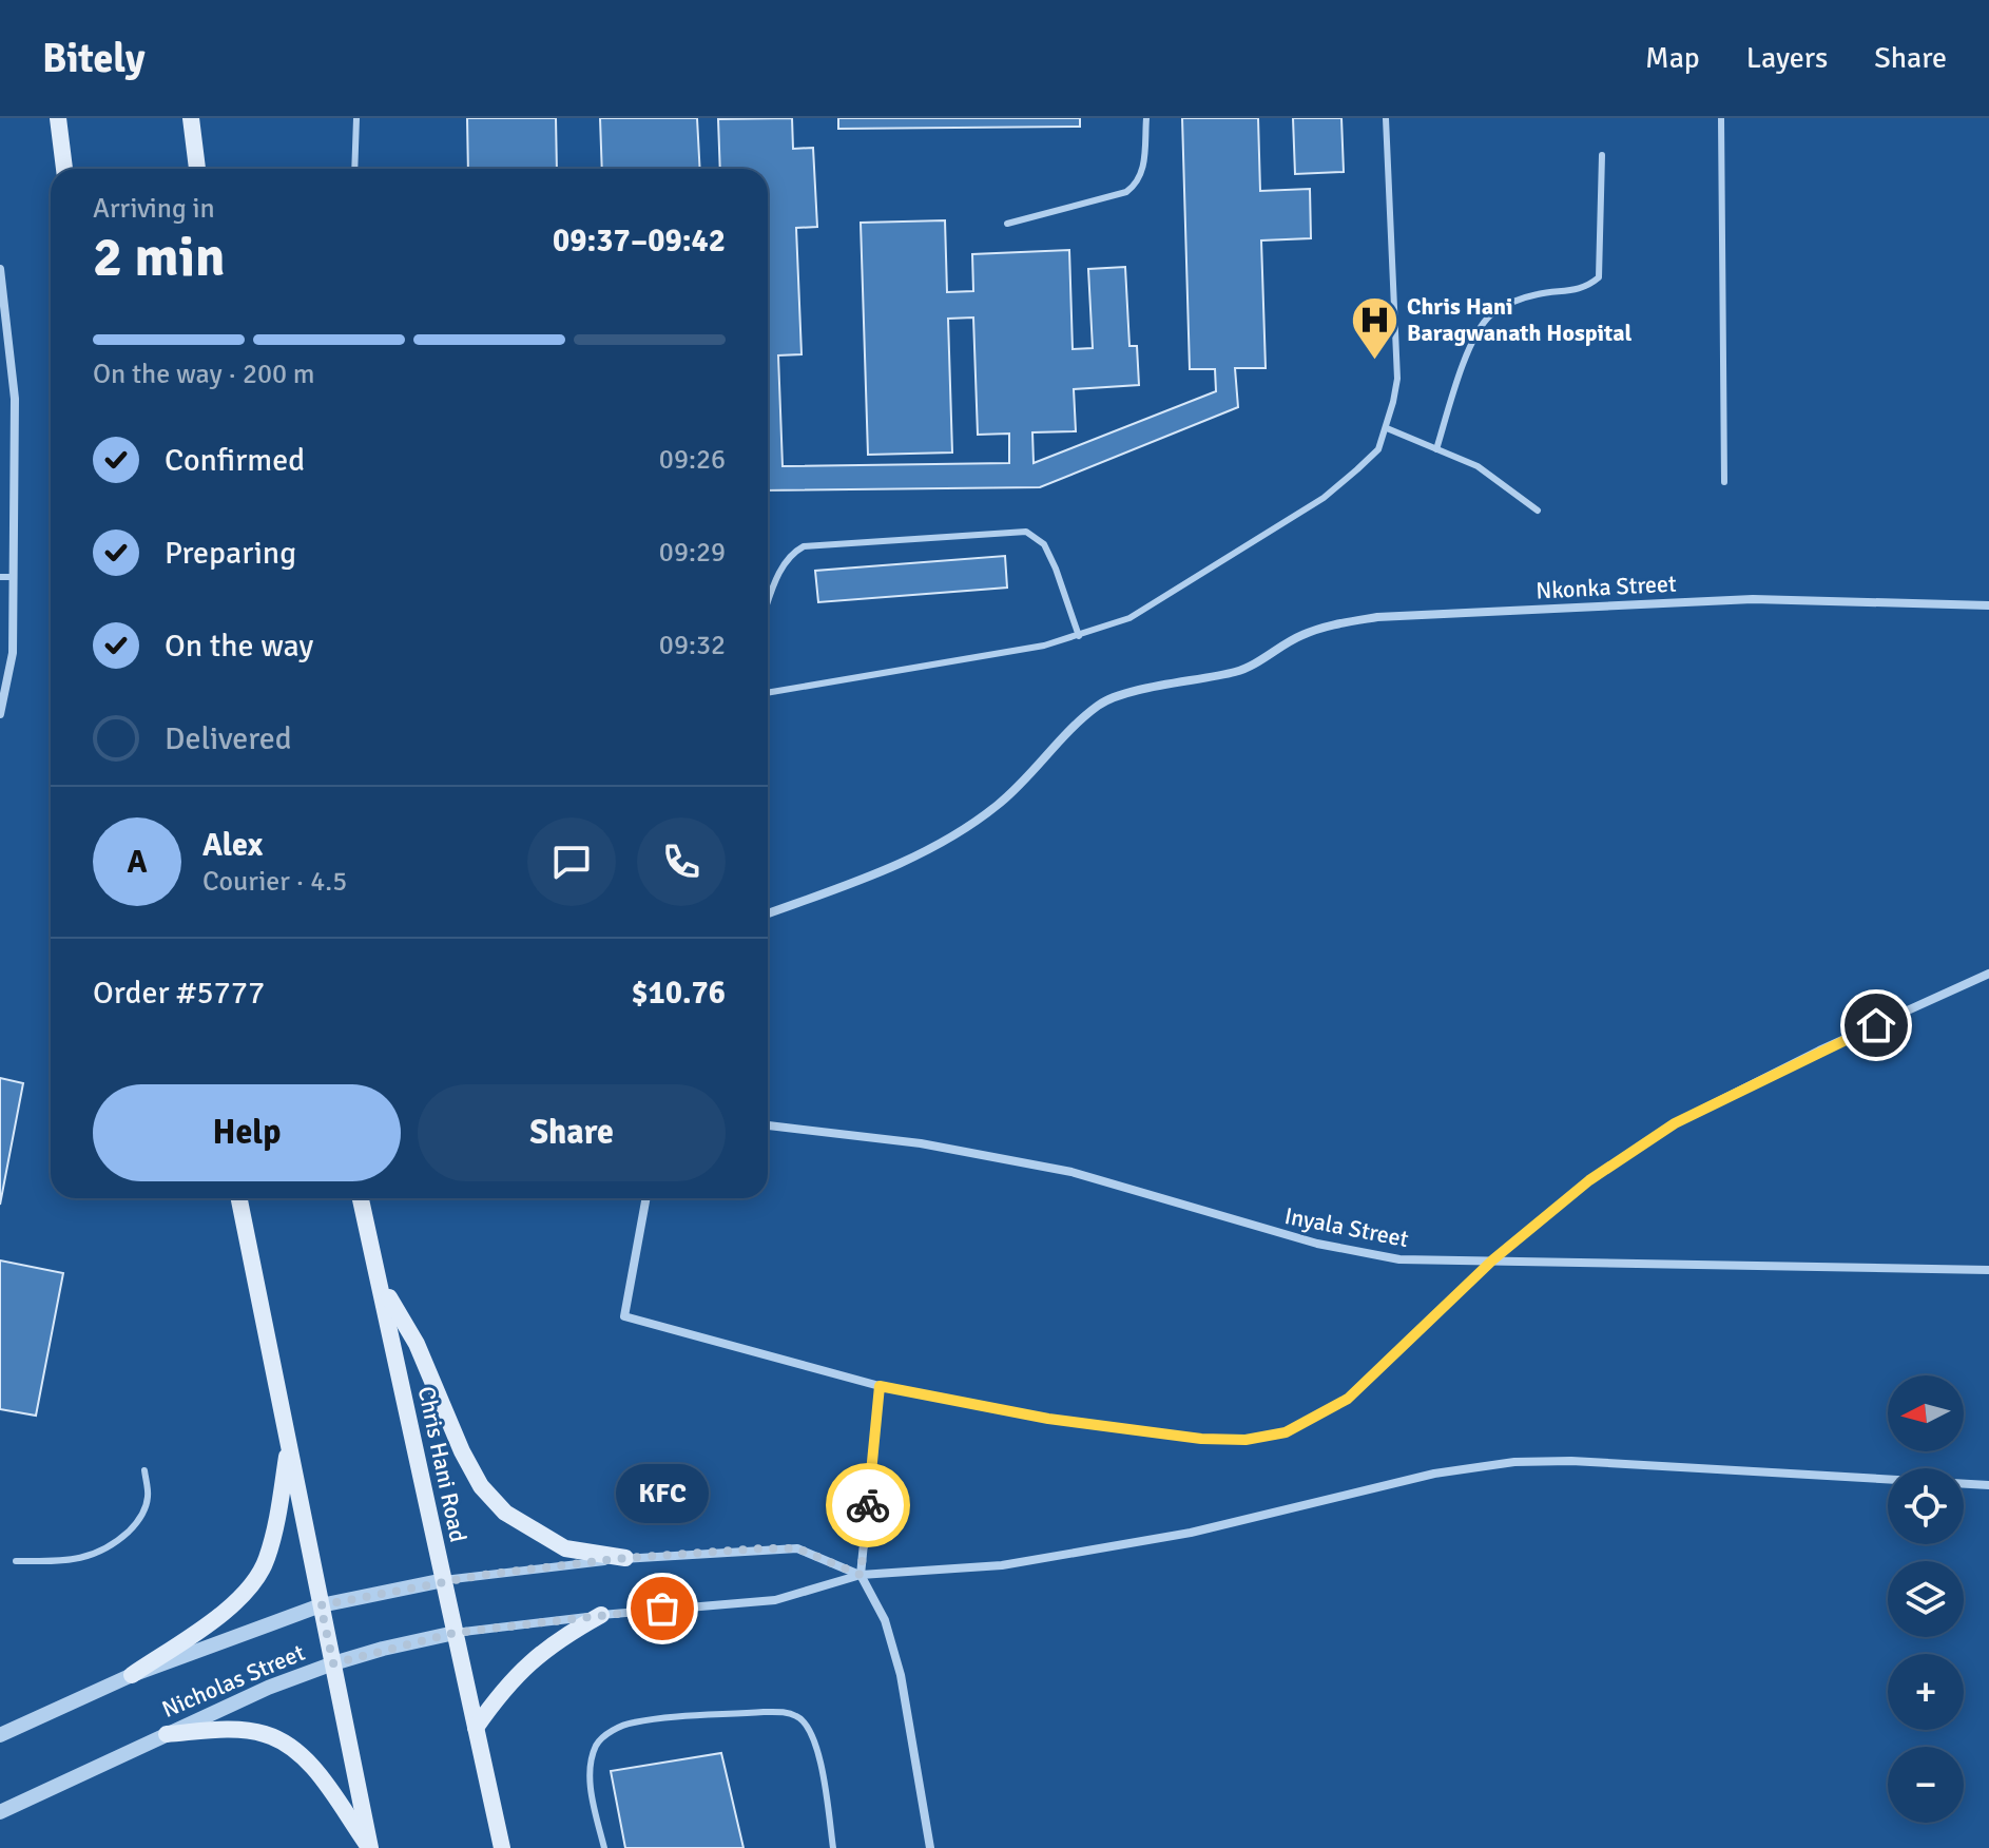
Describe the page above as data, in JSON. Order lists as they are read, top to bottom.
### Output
{
  "streets": {
    "main road": ["Chris Hani Road"],
    "street": ["Nkonka Street", "Inyala Street", "Nicholas Street"]
  },
  "crossings": [
    ["Chris Hani Road", "Nicholas Street"]
  ],
  "places": {
    "hospital": ["Chris Hani Baragwanath Hospital"],
    "other": ["KFC"]
  },
  "north": "left",
  "page": {
    "header": "Bitely",
    "nav": ["Map", "Layers", "Share"],
    "heading": ["2 min", "Arriving in", "09:37–09:42"],
    "panel": [
      "Alex",
      "Courier · 4.5",
      "Order #5777",
      "$10.76"
    ],
    "bar": "On the way · 200 m",
    "list": [
      ["Confirmed", "09:26"],
      ["Preparing", "09:29"],
      ["On the way", "09:32"],
      "Delivered"
    ],
    "round": "A",
    "buttons": ["Help", "Share"],
    "map_buttons": ["+", "−"],
    "bubble": "KFC"
  }
}
